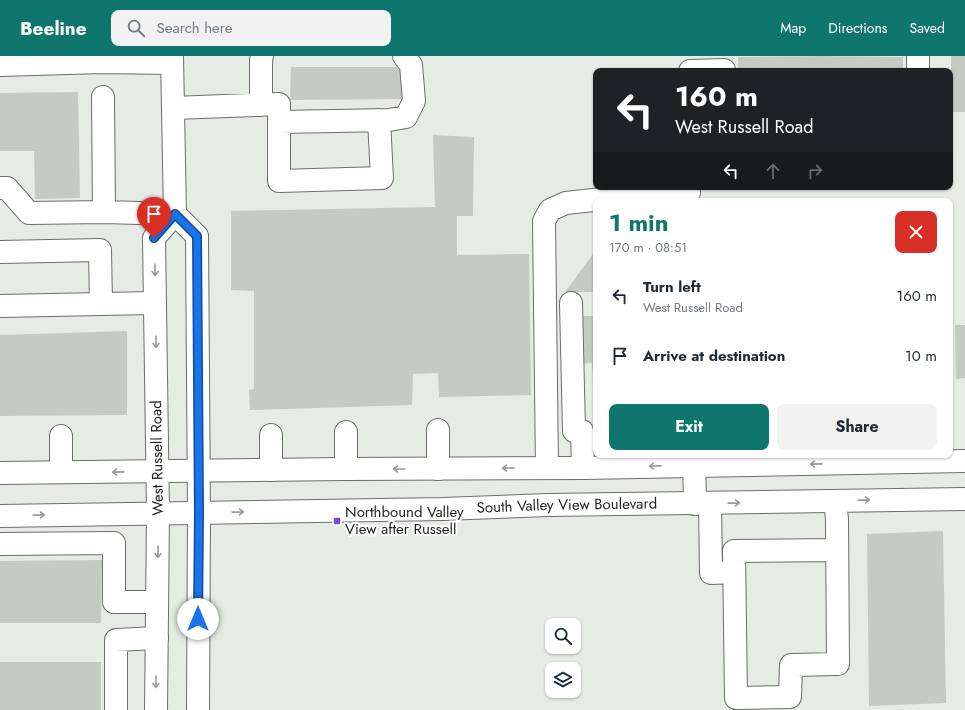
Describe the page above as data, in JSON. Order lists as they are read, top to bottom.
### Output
{
  "streets": {
    "main road": ["West Russell Road", "South Valley View Boulevard"]
  },
  "crossings": [
    ["West Russell Road", "South Valley View Boulevard"]
  ],
  "places": {
    "transit": ["Northbound Valley View after Russell"]
  },
  "page": {
    "header": "Beeline",
    "search": "Search here",
    "nav": ["Map", "Directions", "Saved"],
    "turn": ["160 m", "West Russell Road"],
    "heading": ["1 min", "170 m · 08:51"],
    "list": [
      {
        "name": "Turn left",
        "note": "West Russell Road",
        "value": "160 m"
      },
      {
        "name": "Arrive at destination",
        "value": "10 m"
      }
    ],
    "buttons": ["Exit", "Share"]
  }
}
